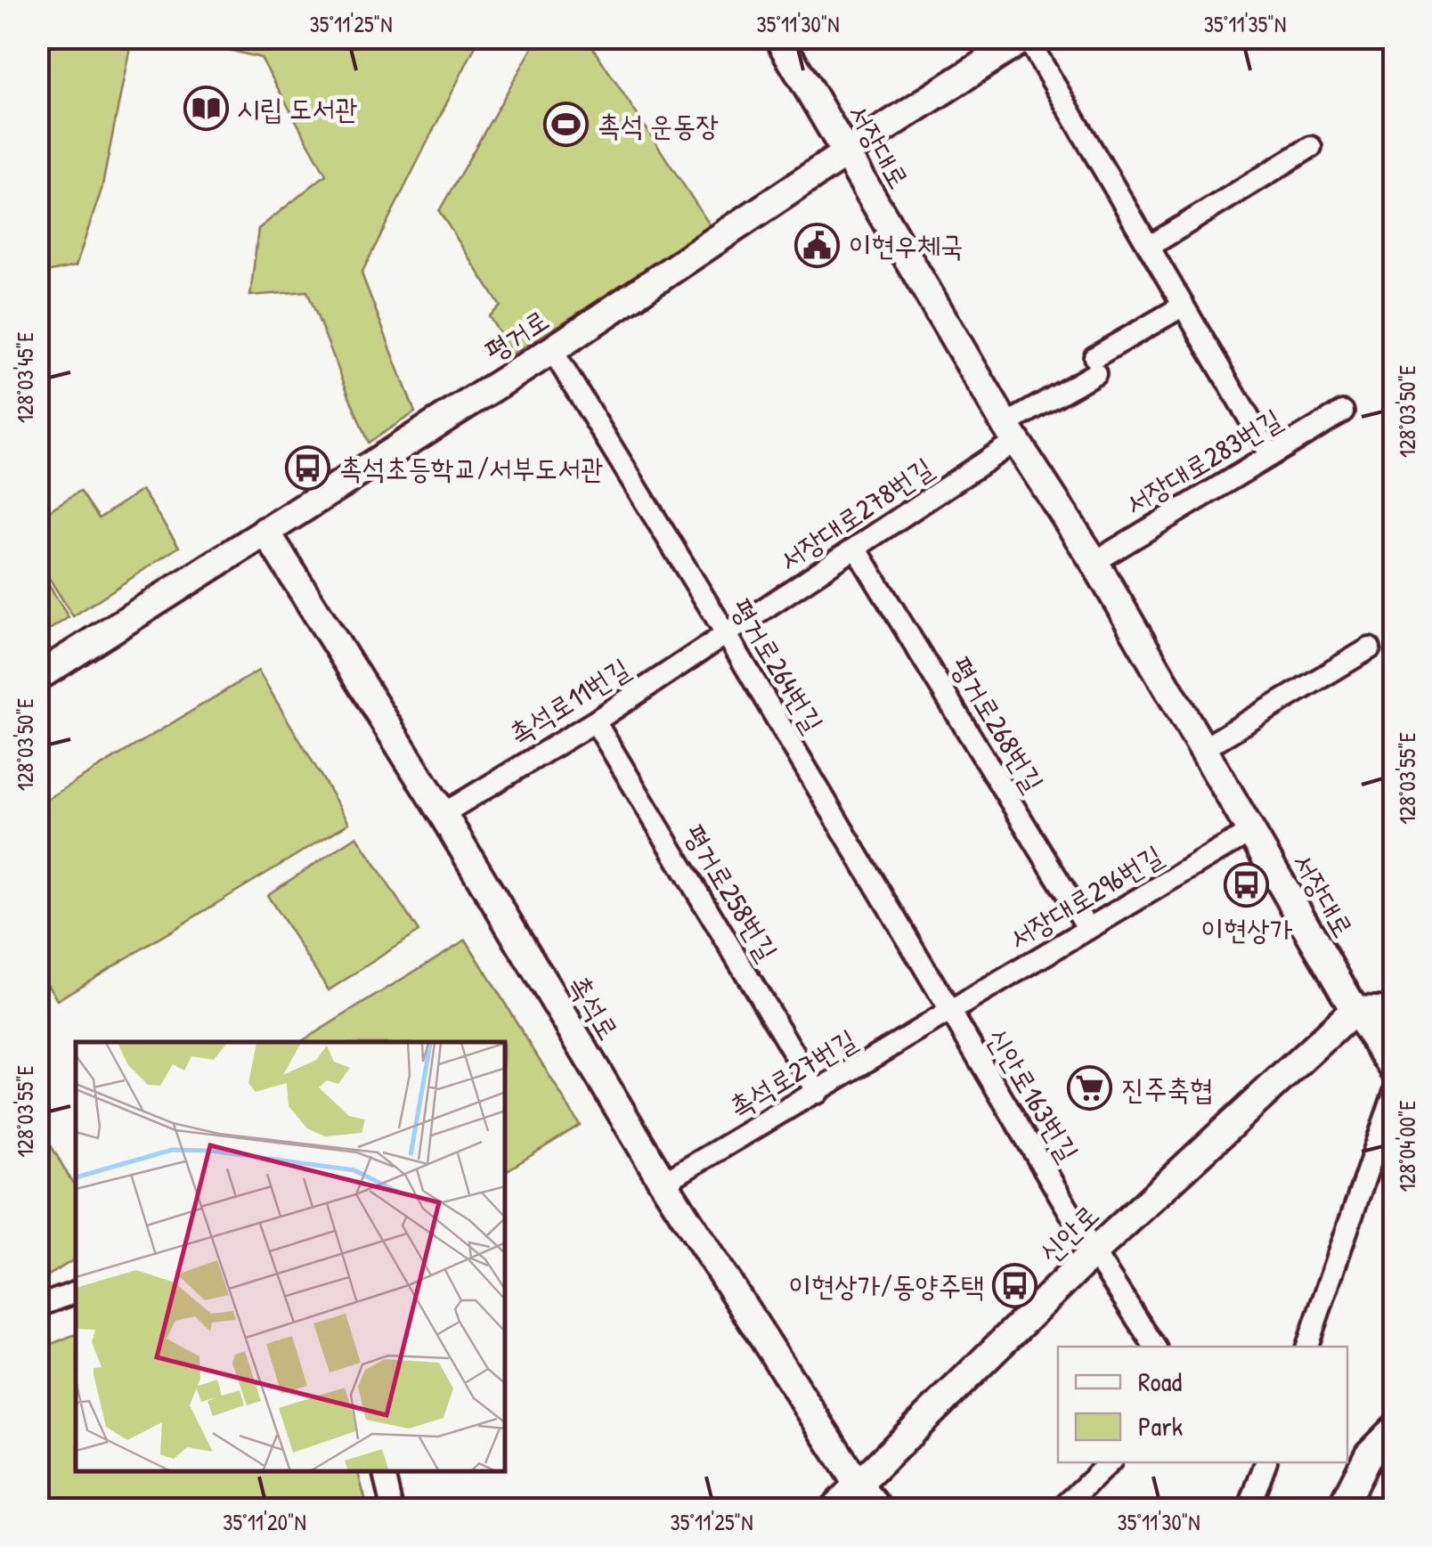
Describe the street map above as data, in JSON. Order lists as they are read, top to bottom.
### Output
{
  "streets": {
    "street": [
      "서장대로",
      "평거로",
      "서장대로283번길",
      "서장대로278번길",
      "평거로264번길",
      "촉석로11번길",
      "평거로268번길",
      "평거로258번길",
      "서장대로296번길",
      "촉석로",
      "촉석로27번길",
      "신안로163번길",
      "신안로"
    ]
  },
  "crossings": [
    ["서장대로", "평거로"],
    ["서장대로", "서장대로283번길"],
    ["서장대로", "서장대로278번길"],
    ["서장대로", "서장대로296번길"],
    ["서장대로", "신안로"],
    ["평거로", "평거로264번길"],
    ["평거로", "촉석로"],
    ["서장대로278번길", "평거로264번길"],
    ["서장대로278번길", "촉석로11번길"],
    ["서장대로278번길", "평거로268번길"],
    ["평거로264번길", "촉석로11번길"],
    ["평거로264번길", "서장대로296번길"],
    ["평거로264번길", "촉석로27번길"],
    ["평거로264번길", "신안로163번길"],
    ["촉석로11번길", "평거로258번길"],
    ["촉석로11번길", "촉석로"],
    ["평거로268번길", "서장대로296번길"],
    ["평거로258번길", "촉석로27번길"],
    ["서장대로296번길", "촉석로27번길"],
    ["서장대로296번길", "신안로163번길"],
    ["촉석로", "촉석로27번길"],
    ["촉석로", "신안로"],
    ["촉석로27번길", "신안로163번길"],
    ["신안로163번길", "신안로"]
  ],
  "places": {
    "library": ["시립 도서관"],
    "sports": ["촉석 운동장"],
    "public building": ["이현우체국"],
    "bus stop": ["촉석초등학교/서부도서관", "이현상가", "이현상가/동양주택"],
    "supermarket": ["진주축협"]
  },
  "legend": ["Road", "Park"],
  "coordinates": [
    "35°11'25\"N",
    "35°11'30\"N",
    "35°11'35\"N",
    "128°03'45\"E",
    "128°03'50\"E",
    "128°03'55\"E",
    "128°04'00\"E",
    "35°11'20\"N"
  ]
}
